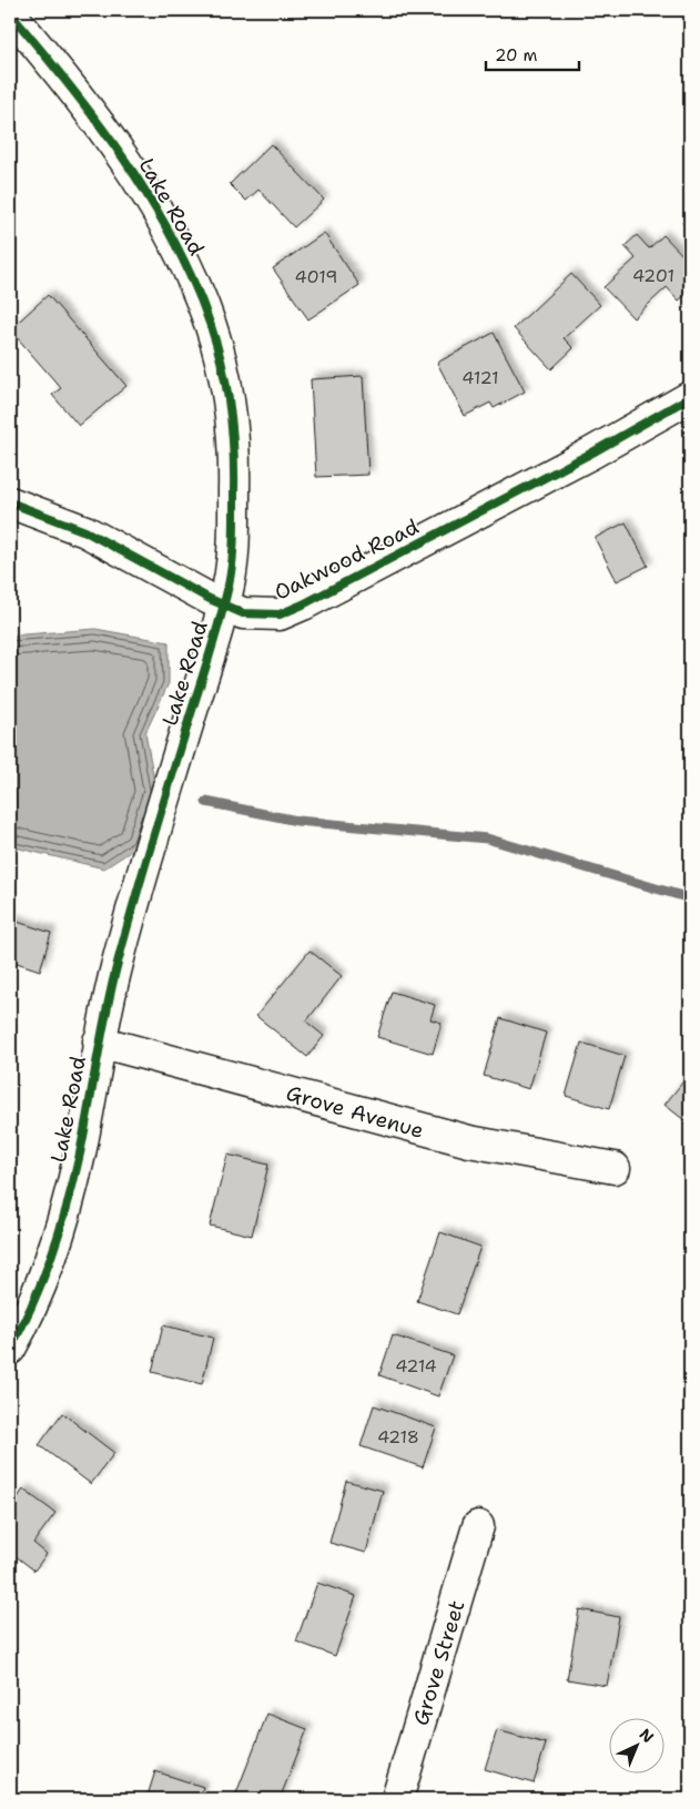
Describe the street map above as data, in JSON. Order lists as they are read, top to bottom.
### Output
{
  "streets": {
    "street": [
      "Lake Road",
      "Oakwood Road",
      "Grove Avenue",
      "Grove Street"
    ]
  },
  "crossings": [
    ["Lake Road", "Oakwood Road"],
    ["Lake Road", "Grove Avenue"]
  ],
  "house_numbers": [
    "4201",
    "4019",
    "4121",
    "4214",
    "4218"
  ],
  "scale_bar": "20 m",
  "north": "top right"
}
